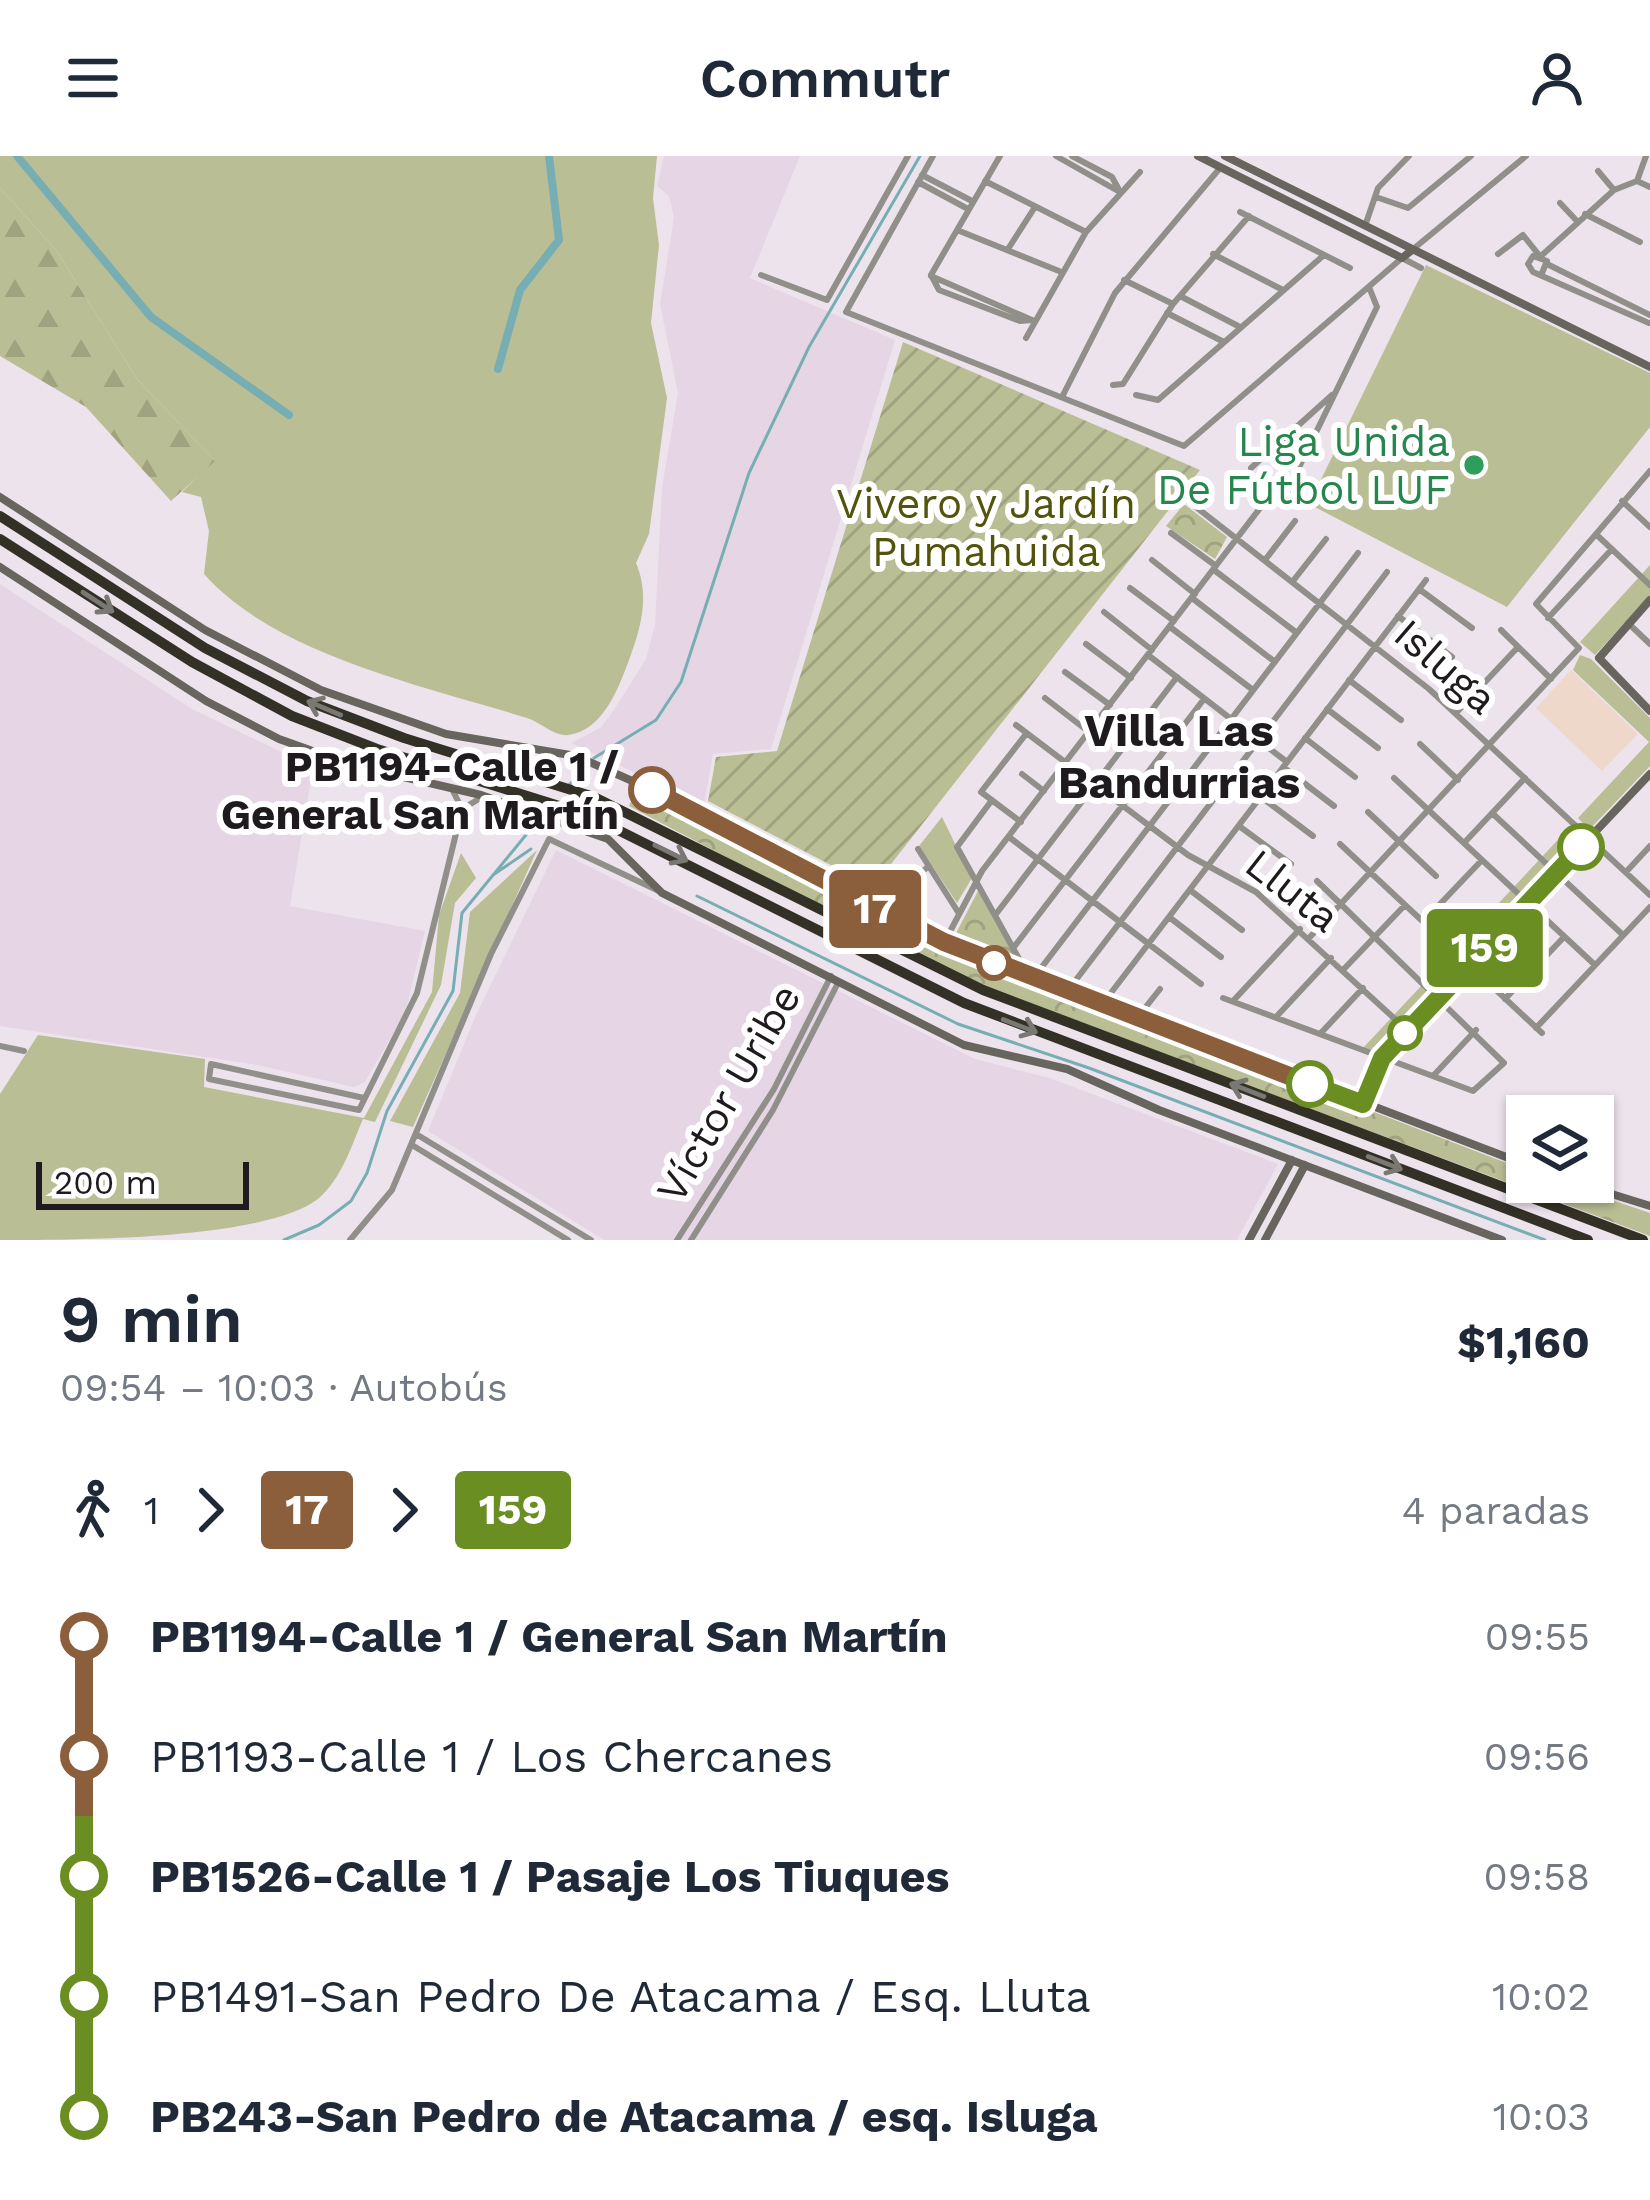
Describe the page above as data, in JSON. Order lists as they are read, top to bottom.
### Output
{
  "streets": {
    "street": ["Isluga", "Lluta", "Víctor Uribe"]
  },
  "districts": ["Villa Las Bandurrias"],
  "parks": ["Vivero y Jardín Pumahuida"],
  "places": ["Liga Unida De Fútbol LUF", "PB1194-Calle 1 / General San Martín"],
  "lines": ["bus line 17", "bus line 159"],
  "scale_bar": "200 m",
  "page": {
    "header": "Commutr",
    "on_map": ["17", "159"],
    "scale": "200 m",
    "heading": ["9 min", "09:54 – 10:03 · Autobús", "$1,160"],
    "legs": [
      "1",
      "17",
      "159",
      "4 paradas"
    ],
    "list": [
      {
        "name": "PB1194-Calle 1 / General San Martín",
        "value": "09:55"
      },
      {
        "name": "PB1193-Calle 1 / Los Chercanes",
        "value": "09:56"
      },
      {
        "name": "PB1526-Calle 1 / Pasaje Los Tiuques",
        "value": "09:58"
      },
      {
        "name": "PB1491-San Pedro De Atacama / Esq. Lluta",
        "value": "10:02"
      },
      {
        "name": "PB243-San Pedro de Atacama / esq. Isluga",
        "value": "10:03"
      }
    ]
  }
}
